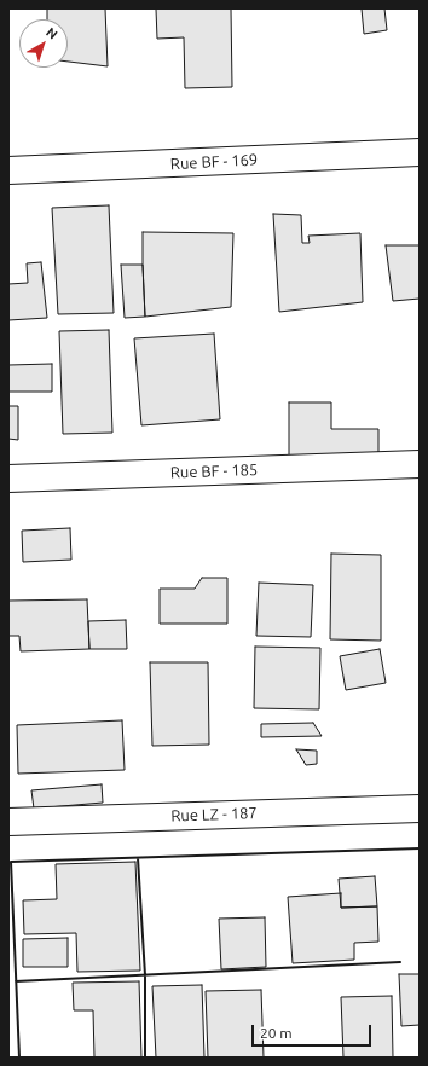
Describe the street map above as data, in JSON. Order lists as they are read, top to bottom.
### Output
{
  "streets": {
    "street": ["Rue BF - 169", "Rue BF - 185", "Rue LZ - 187"]
  },
  "scale_bar": "20 m",
  "north": "top right"
}
